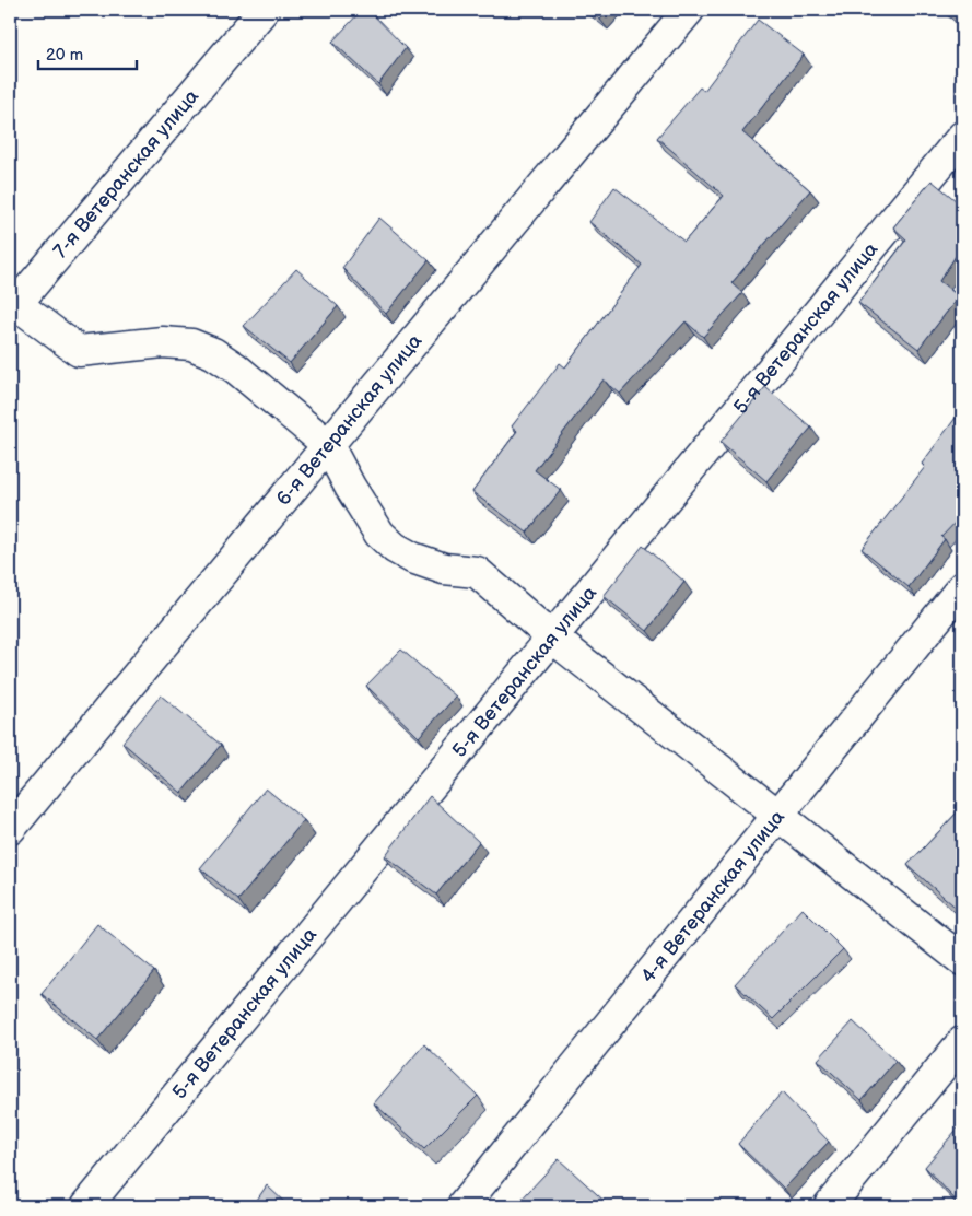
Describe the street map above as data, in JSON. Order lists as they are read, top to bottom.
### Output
{
  "streets": {
    "street": [
      "7-я Ветеранская улица",
      "5-я Ветеранская улица",
      "6-я Ветеранская улица",
      "4-я Ветеранская улица"
    ]
  },
  "scale_bar": "20 m"
}
